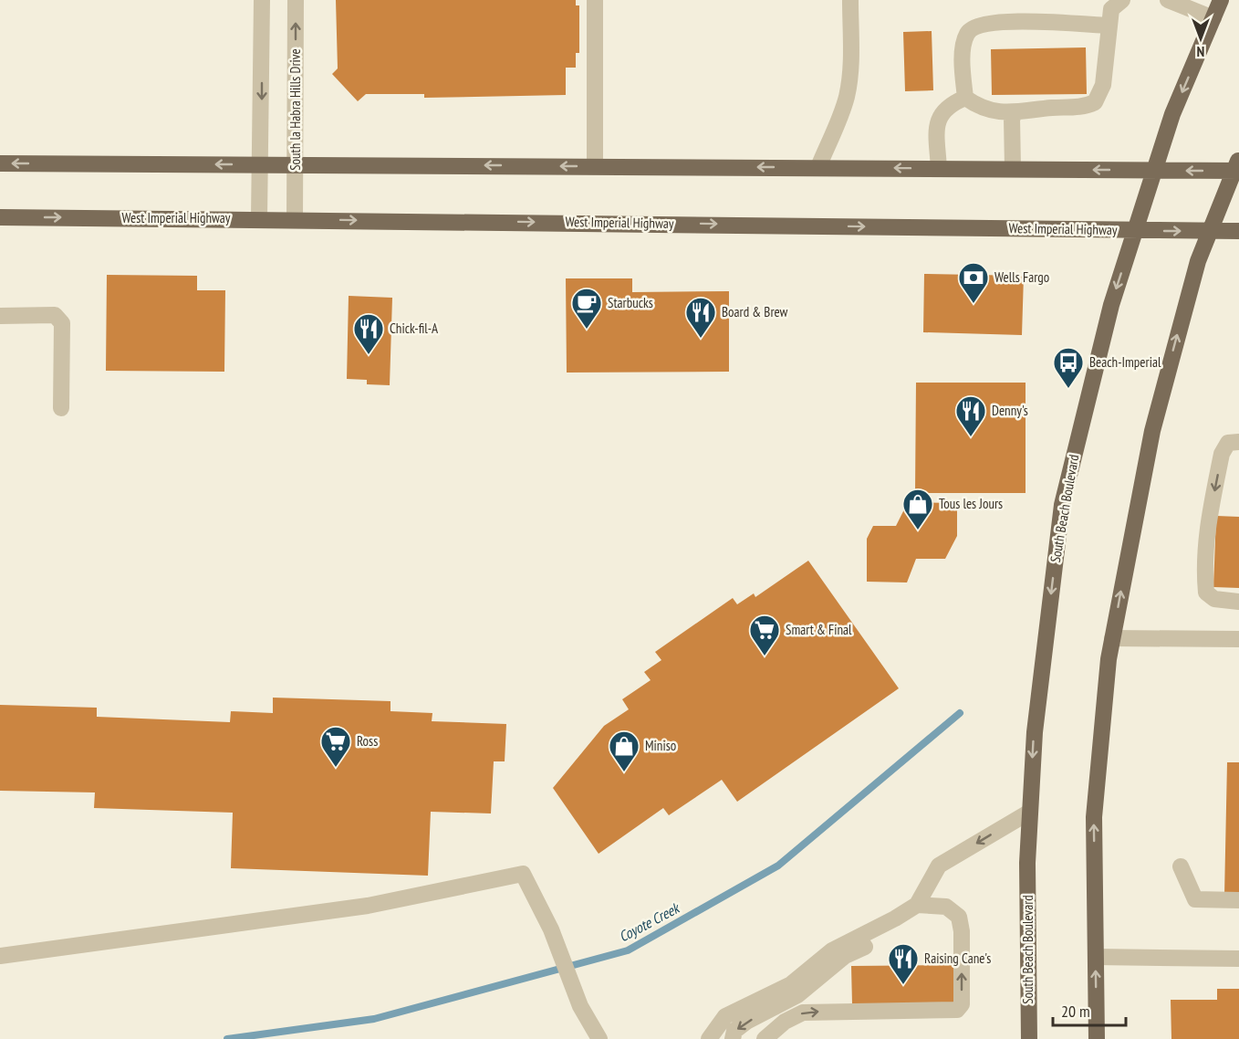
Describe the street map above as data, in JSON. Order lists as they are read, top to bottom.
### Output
{
  "streets": {
    "main road": ["West Imperial Highway", "South Beach Boulevard"],
    "street": ["South la Habra Hills Drive"]
  },
  "crossings": [
    ["South la Habra Hills Drive", "West Imperial Highway"],
    ["West Imperial Highway", "South Beach Boulevard"]
  ],
  "water": ["Coyote Creek"],
  "places": {
    "bank": ["Wells Fargo"],
    "cafe": ["Starbucks"],
    "restaurant": [
      "Board & Brew",
      "Chick-fil-A",
      "Denny's",
      "Raising Cane's"
    ],
    "bus stop": ["Beach-Imperial"],
    "shop": ["Tous les Jours", "Miniso"],
    "supermarket": ["Smart & Final", "Ross"]
  },
  "scale_bar": "20 m",
  "north": "bottom"
}
